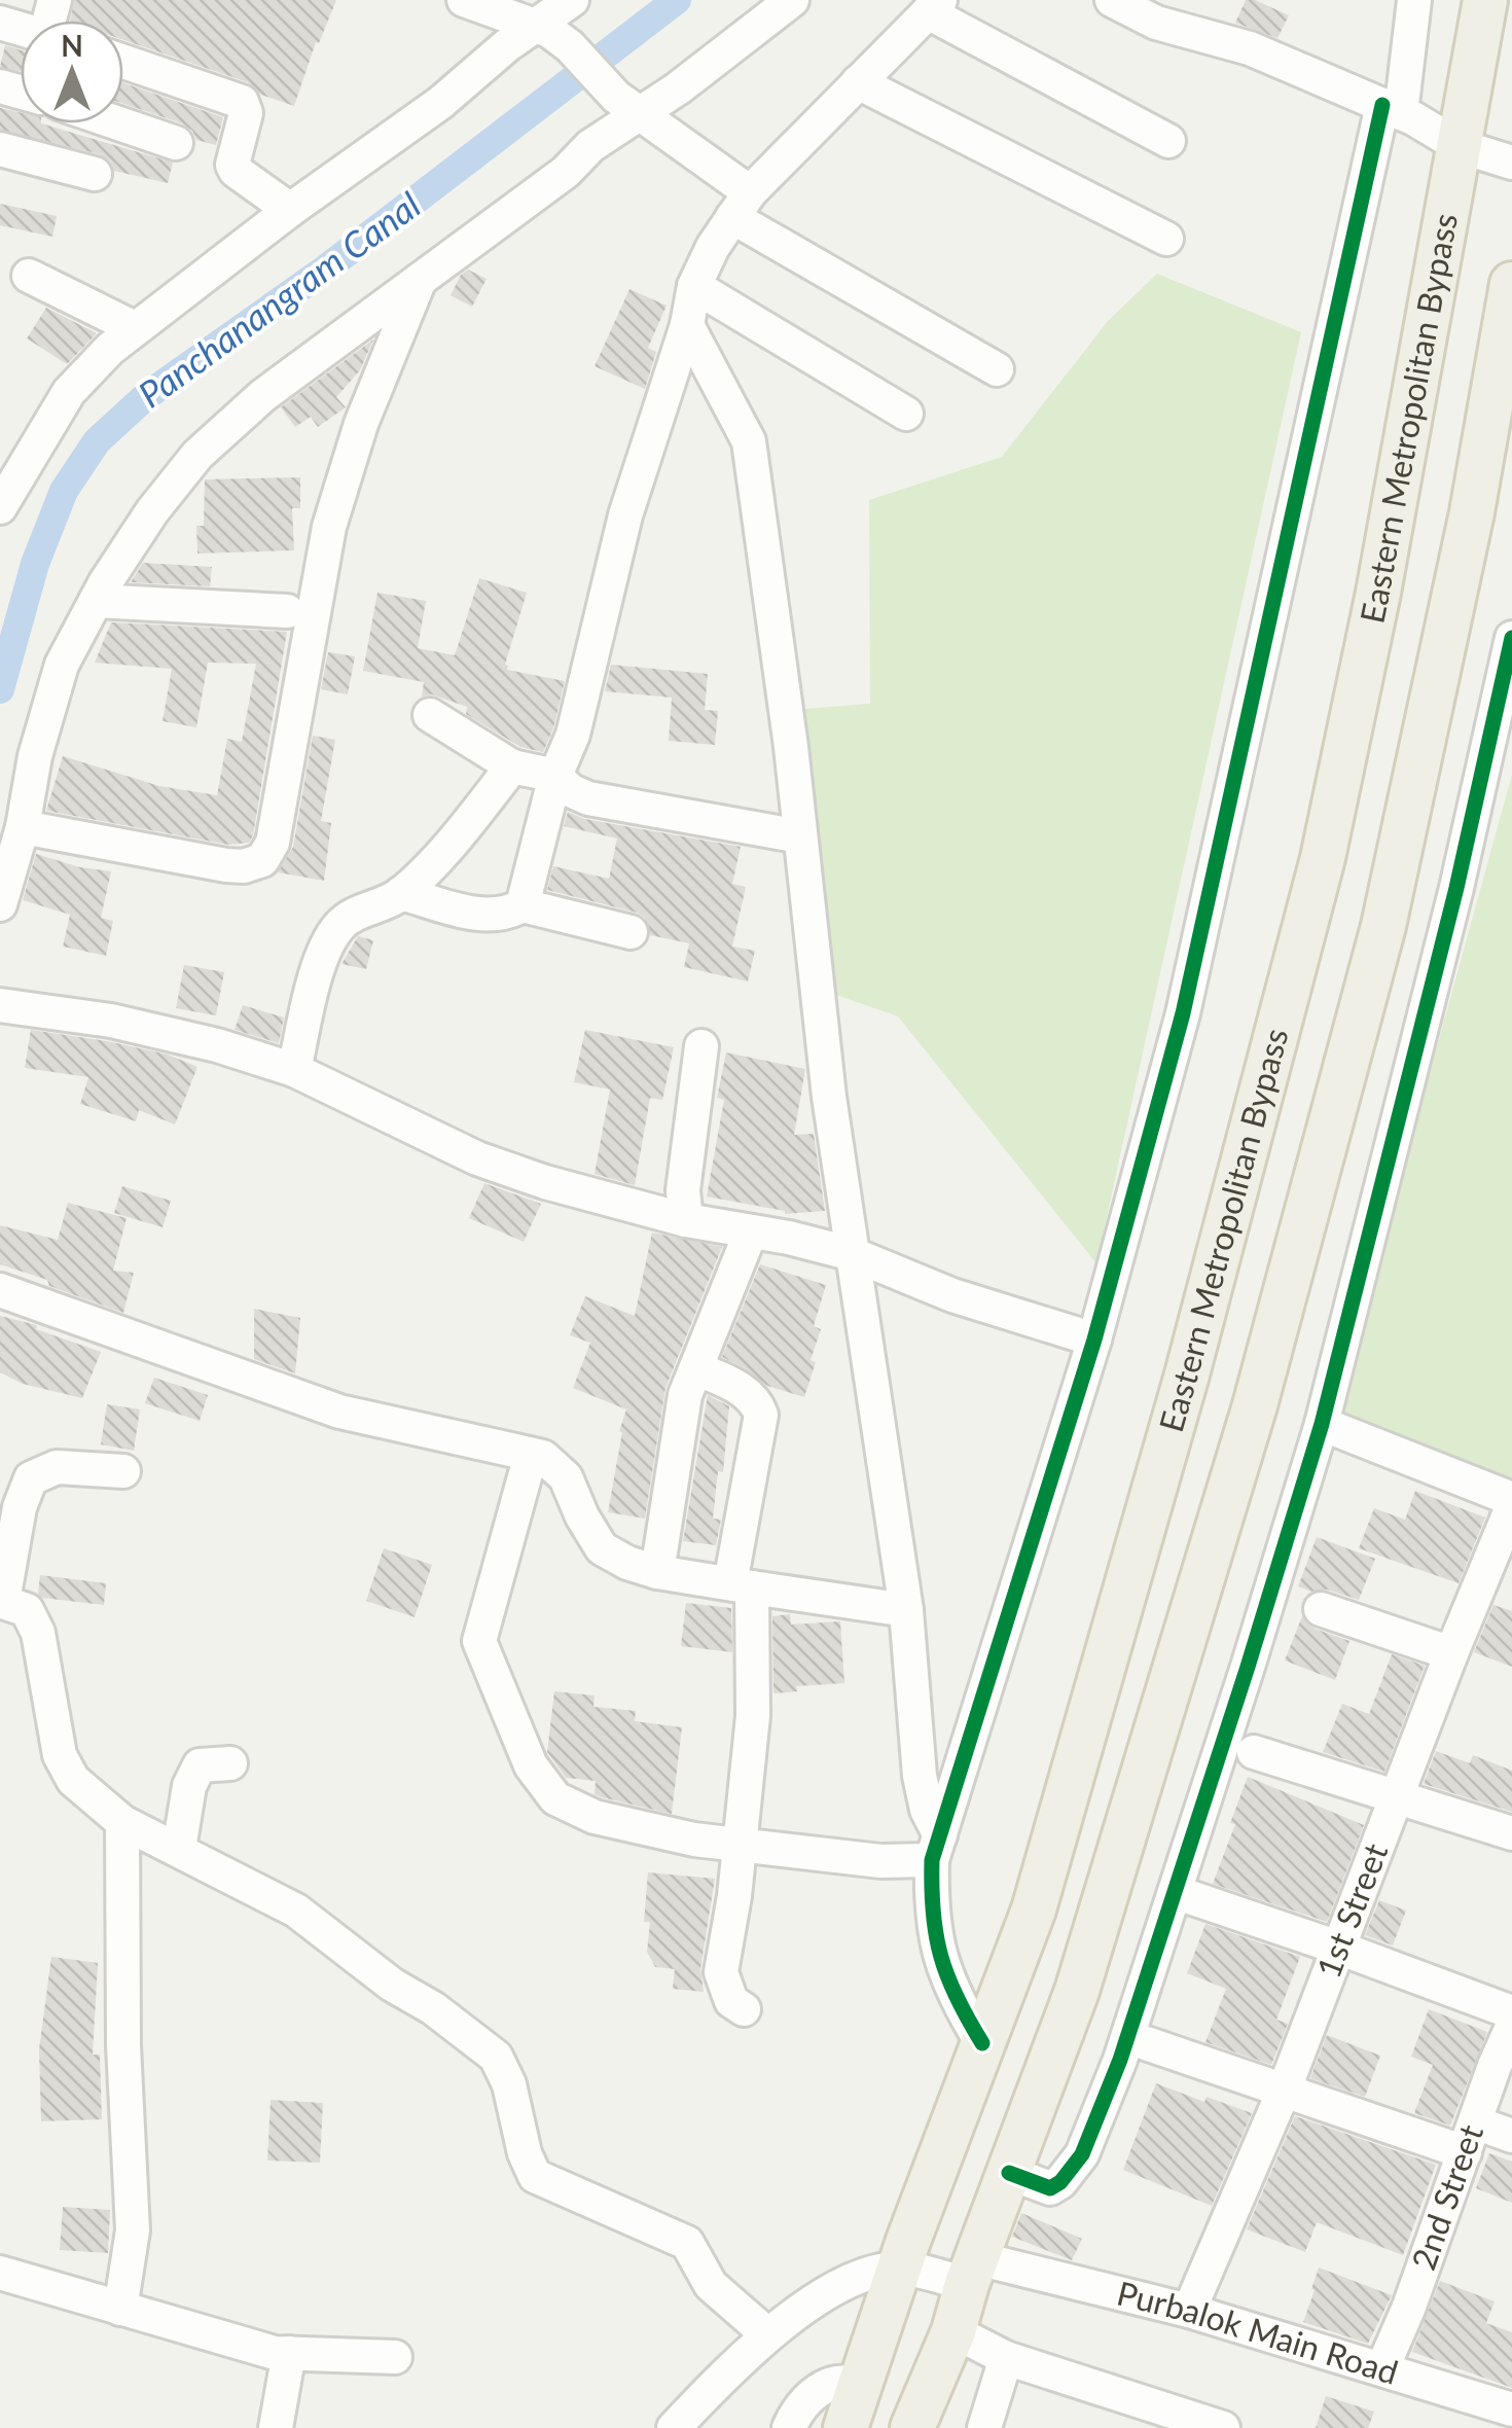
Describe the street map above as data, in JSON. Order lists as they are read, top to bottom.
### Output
{
  "streets": {
    "main road": ["Eastern Metropolitan Bypass"],
    "street": ["1st Street", "2nd Street", "Purbalok Main Road"]
  },
  "crossings": [
    ["Eastern Metropolitan Bypass", "Purbalok Main Road"],
    ["1st Street", "Purbalok Main Road"],
    ["2nd Street", "Purbalok Main Road"]
  ],
  "water": ["Panchanangram Canal"],
  "north": "top"
}
